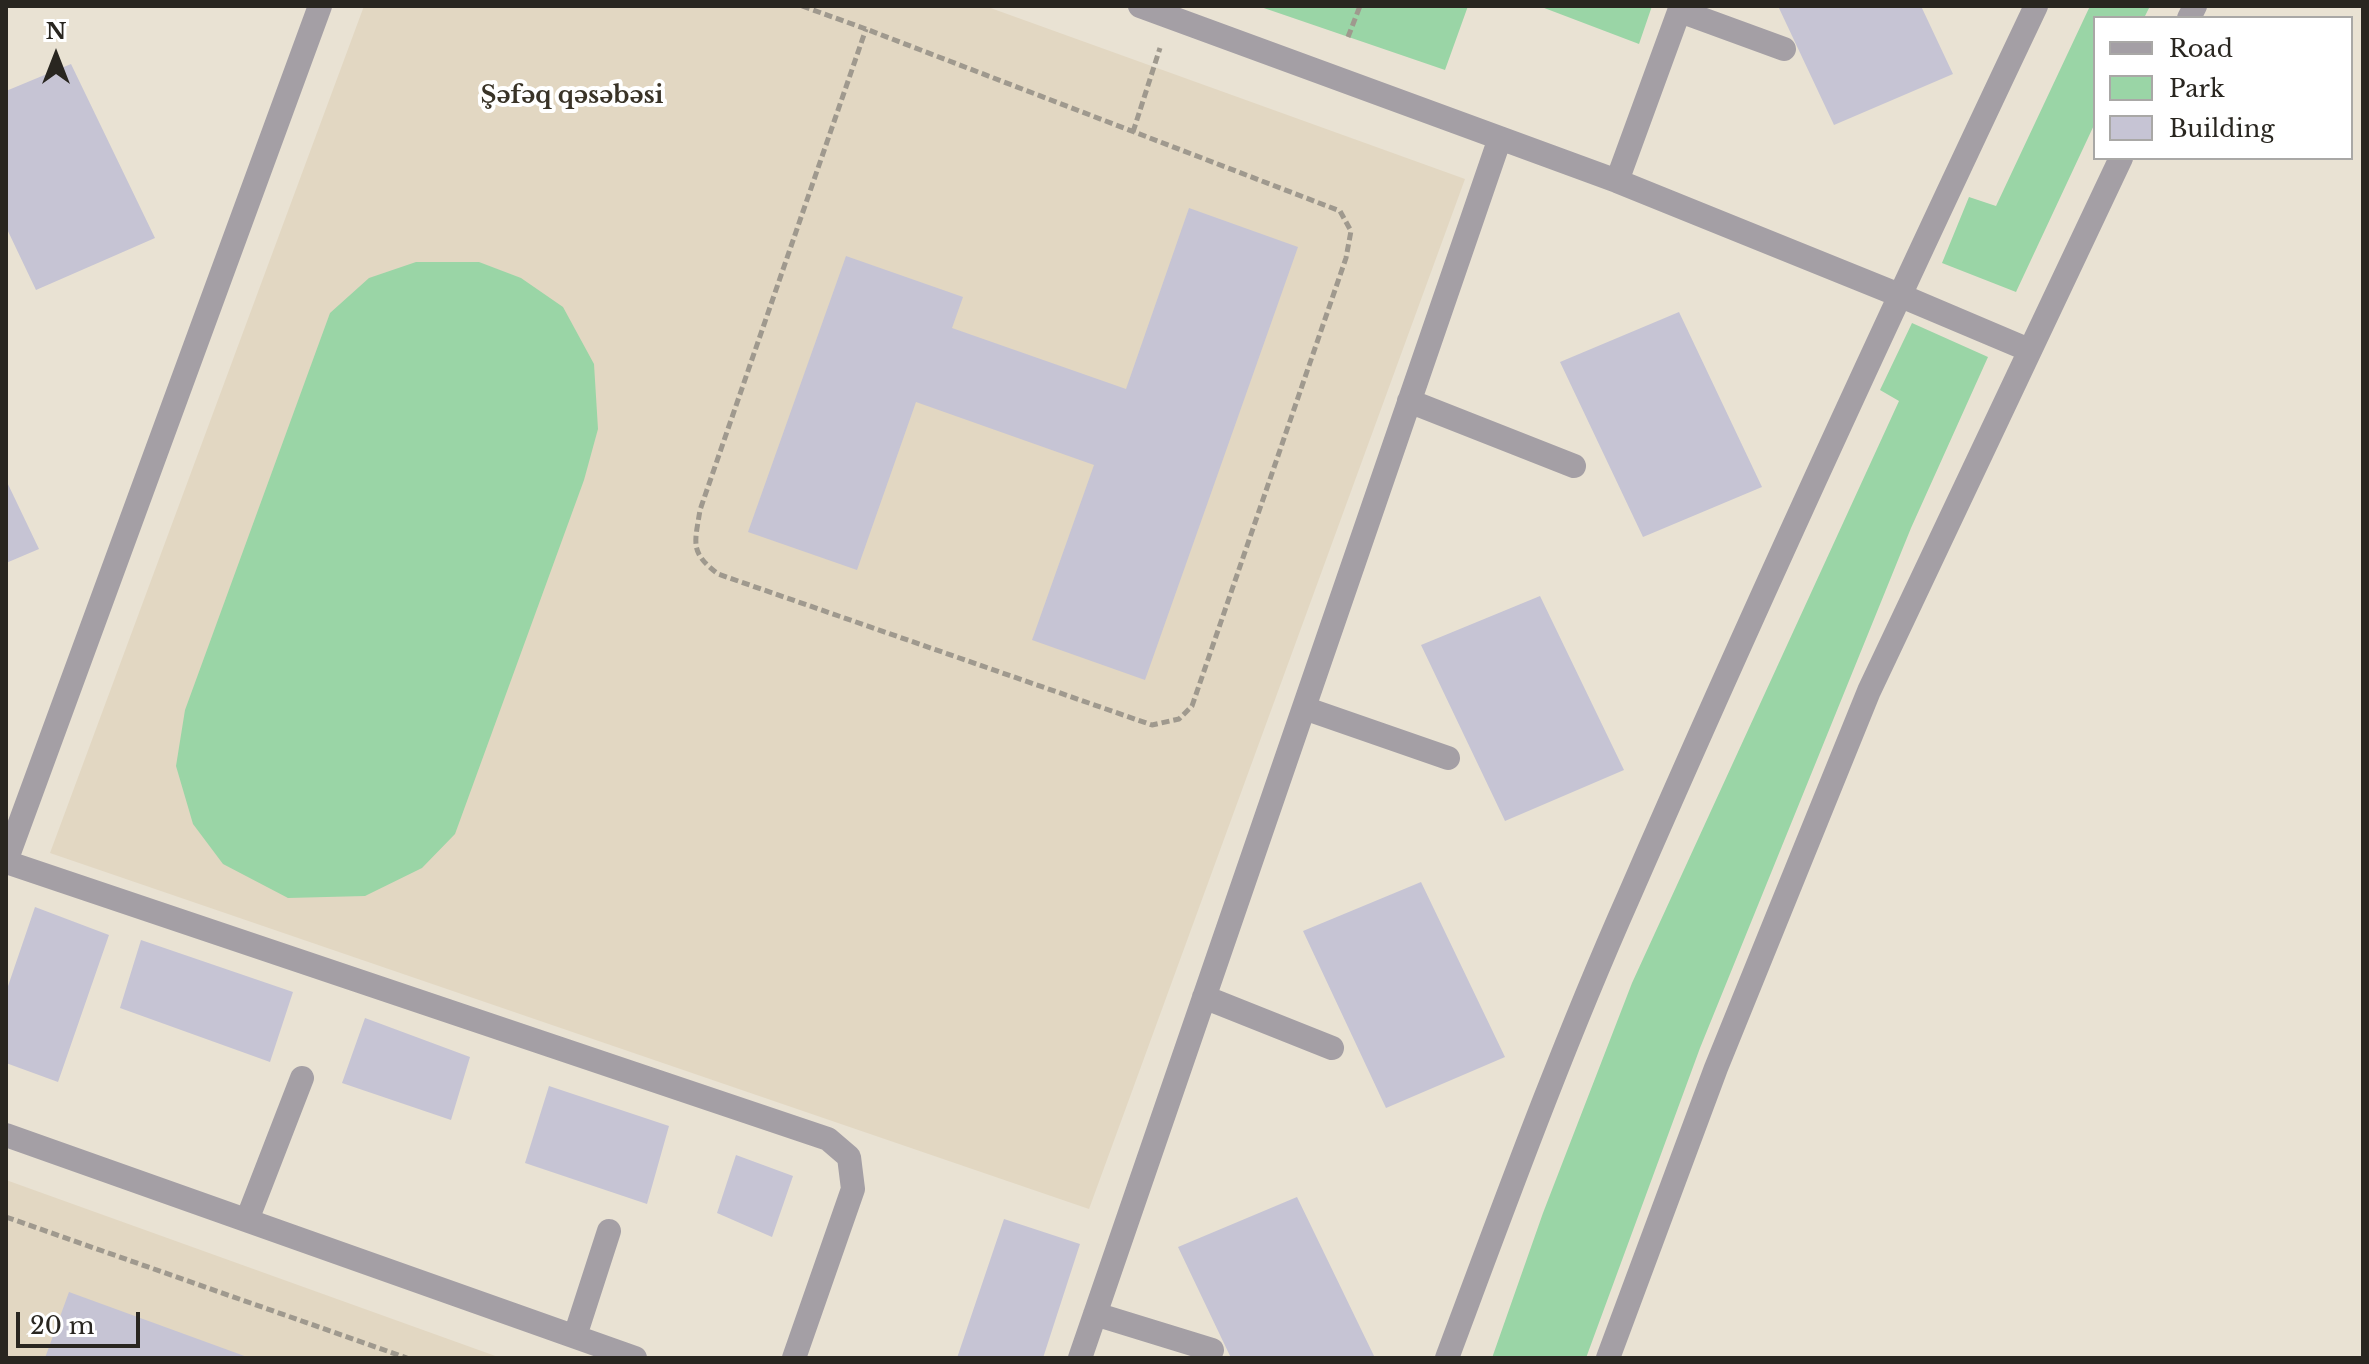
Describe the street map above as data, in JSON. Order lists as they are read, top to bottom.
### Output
{
  "districts": ["Şəfəq qəsəbəsi"],
  "legend": ["Road", "Park", "Building"],
  "scale_bar": "20 m",
  "north": "top"
}
